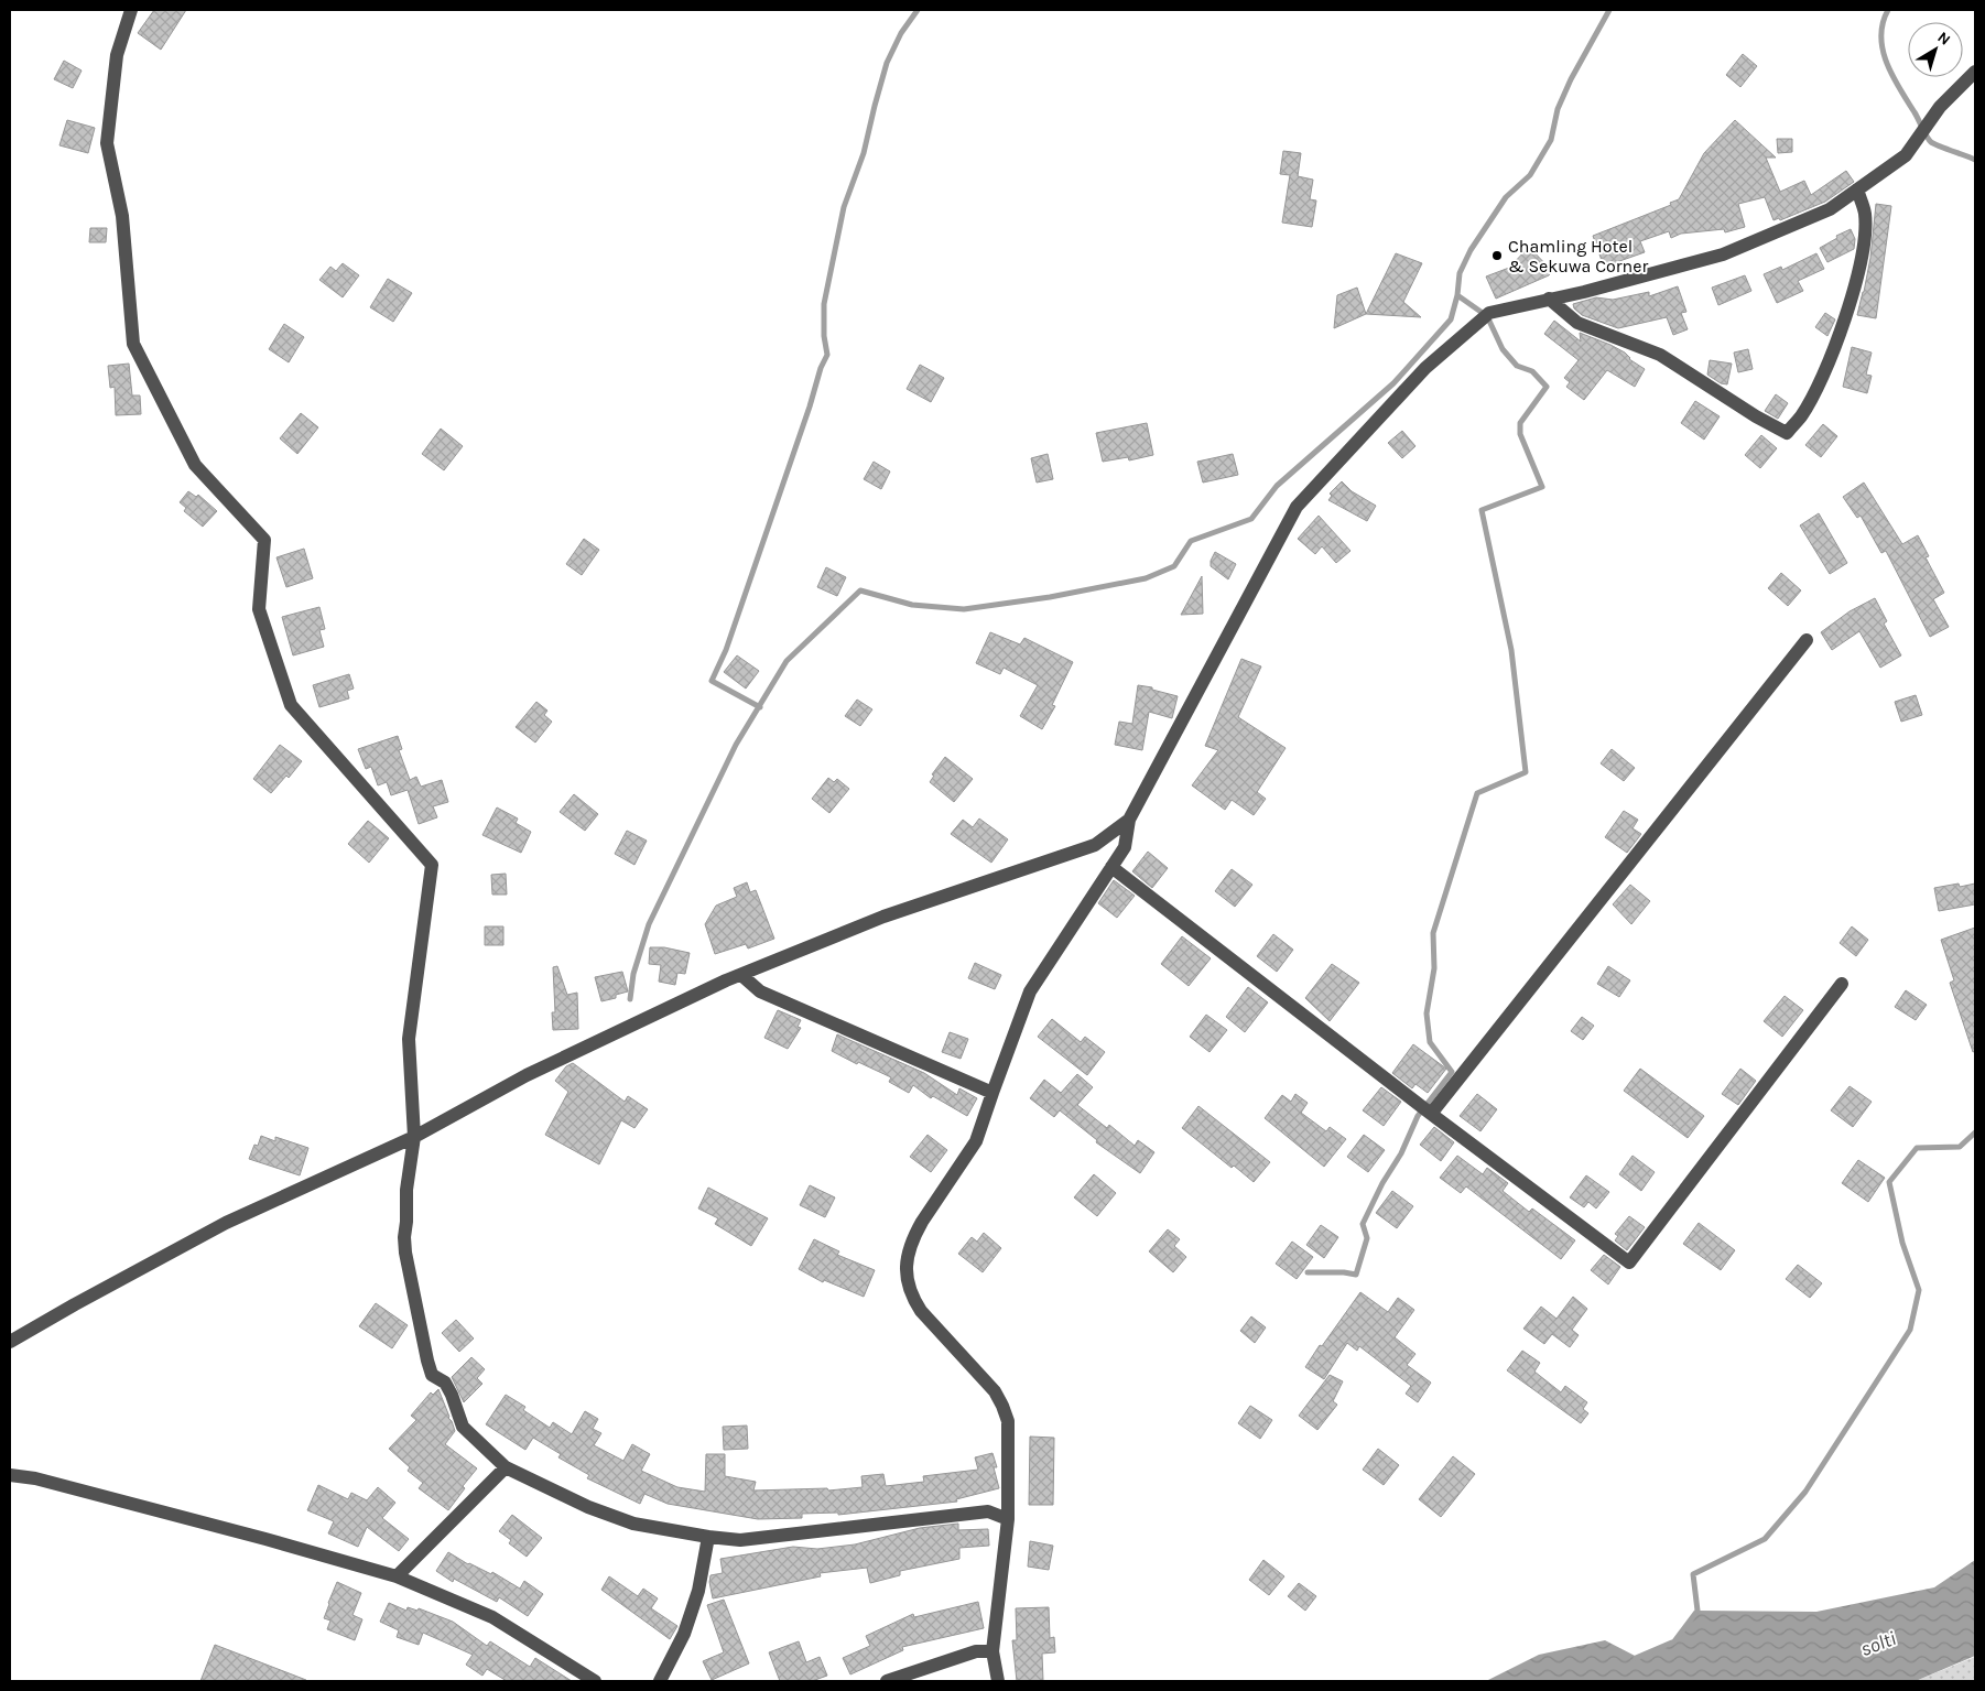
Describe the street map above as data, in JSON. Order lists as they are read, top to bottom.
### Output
{
  "water": ["solti"],
  "places": ["Chamling Hotel & Sekuwa Corner"],
  "north": "top right"
}
